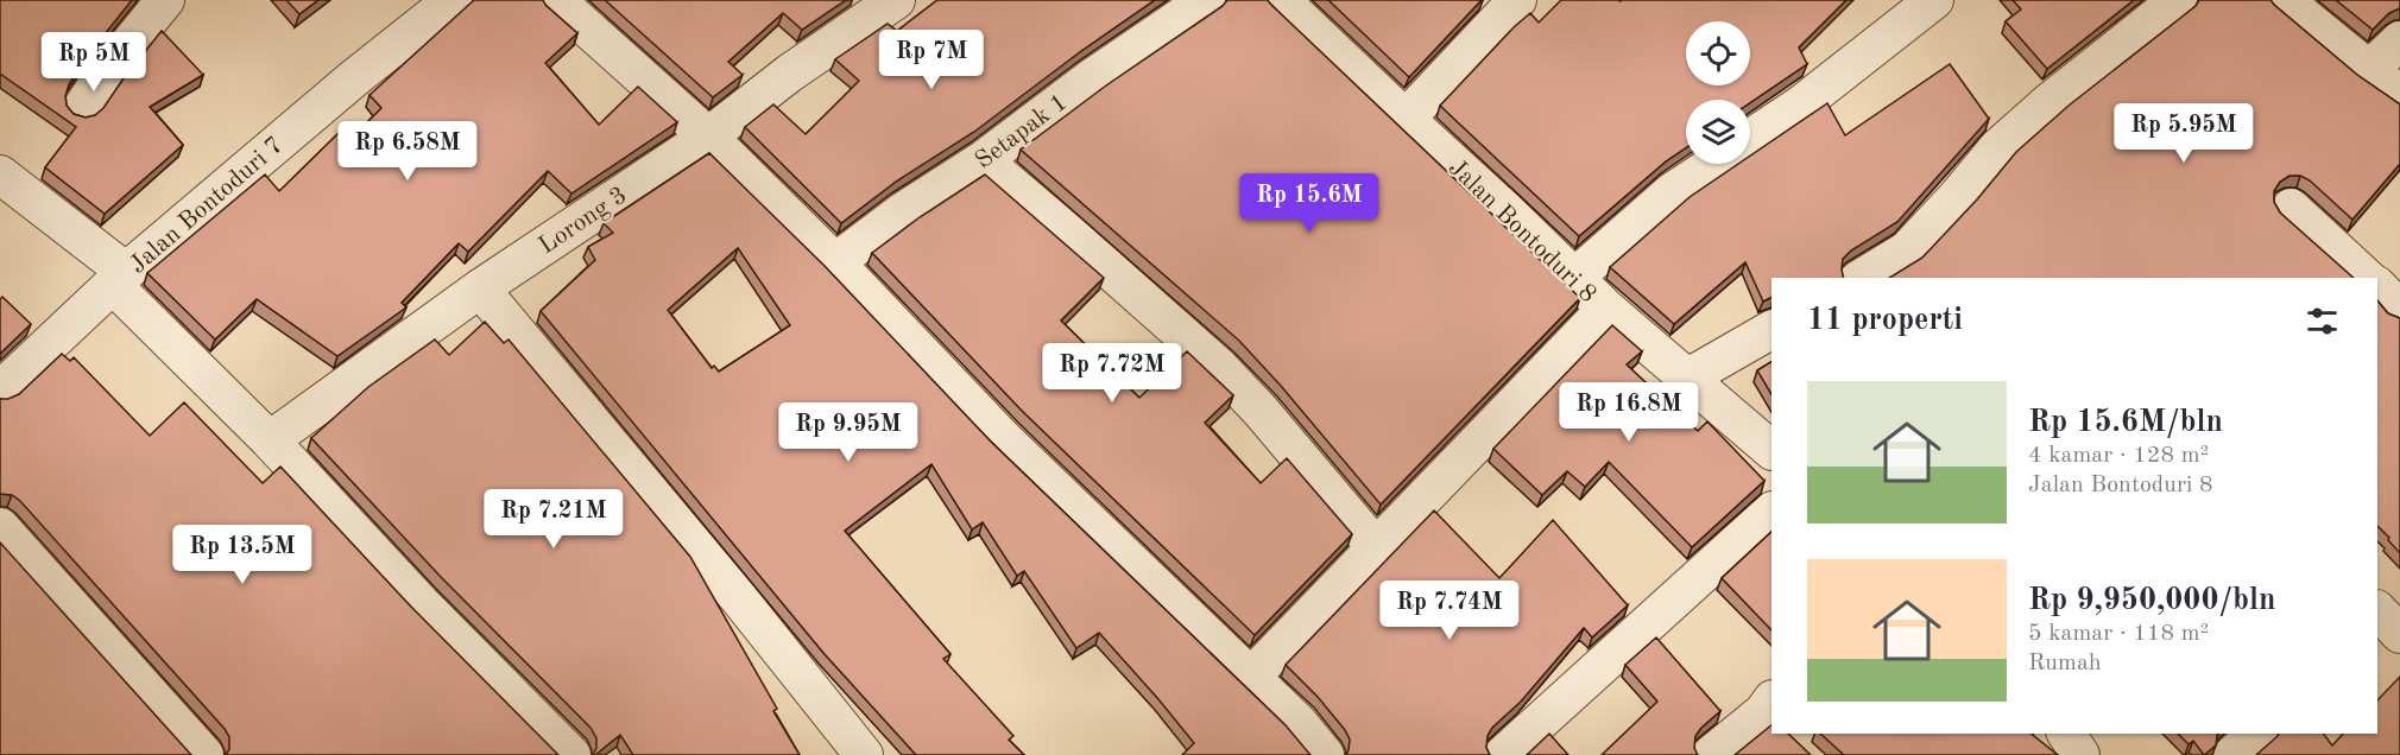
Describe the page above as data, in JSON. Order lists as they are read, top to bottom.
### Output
{
  "streets": {
    "street": [
      "Setapak 1",
      "Jalan Bontoduri 7",
      "Lorong 3",
      "Jalan Bontoduri 8"
    ]
  },
  "page": {
    "price": [
      "Rp 7M",
      "Rp 5M",
      "Rp 5.95M",
      "Rp 6.58M",
      "Rp 15.6M",
      "Rp 7.72M",
      "Rp 16.8M",
      "Rp 9.95M",
      "Rp 7.21M",
      "Rp 13.5M",
      "Rp 7.74M"
    ],
    "heading": "11 properti",
    "list": [
      {
        "name": "Rp 15.6M/bln",
        "note": "4 kamar · 128 m² · Jalan Bontoduri 8"
      },
      {
        "name": "Rp 9,950,000/bln",
        "note": "5 kamar · 118 m² · Rumah"
      }
    ]
  }
}
